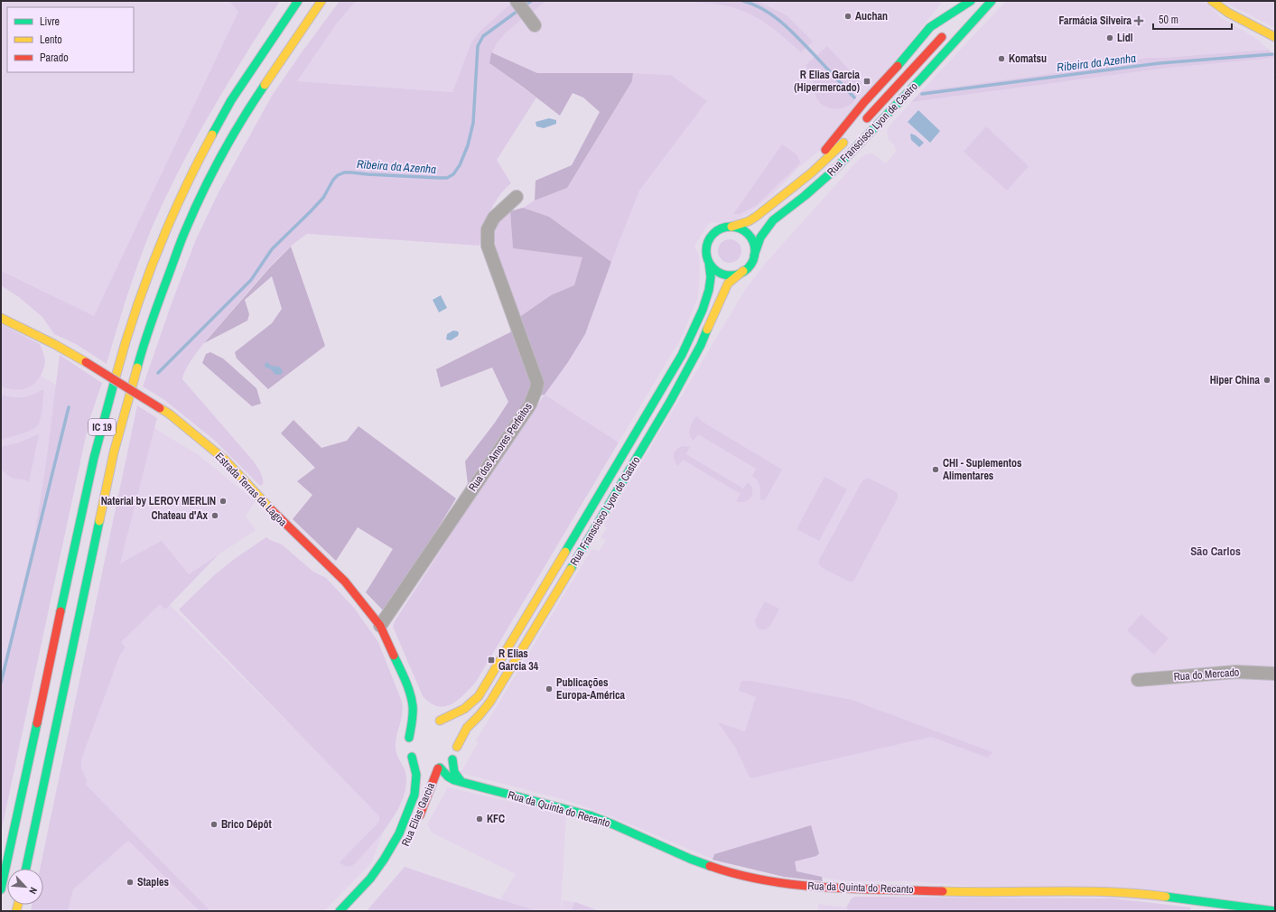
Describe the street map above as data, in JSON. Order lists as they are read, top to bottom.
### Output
{
  "streets": {
    "main road": [
      "Rua Franscisco Lyon de Castro",
      "IC 19",
      "Estrada Terras da Lagoa",
      "Rua da Quinta do Recanto",
      "Rua Elias Garcia"
    ],
    "street": ["Rua dos Amores Perfeitos", "Rua do Mercado"]
  },
  "crossings": [
    ["Rua dos Amores Perfeitos", "Estrada Terras da Lagoa"],
    ["Estrada Terras da Lagoa", "Rua Elias Garcia"],
    ["Rua da Quinta do Recanto", "Rua Elias Garcia"]
  ],
  "districts": ["São Carlos"],
  "water": ["Ribeira da Azenha"],
  "places": {
    "other": [
      "Auchan",
      "Lidl",
      "Komatsu",
      "Hiper China",
      "CHI - Suplementos Alimentares",
      "Naterial by LEROY MERLIN",
      "Chateau d'Ax",
      "Publicações Europa-América",
      "KFC",
      "Brico Dépôt",
      "Staples"
    ],
    "health": ["Farmácia Silveira"],
    "transit": ["R Elias Garcia (Hipermercado)", "R Elias Garcia 34"]
  },
  "legend": ["Livre", "Lento", "Parado"],
  "scale_bar": "50 m",
  "north": "bottom right"
}
